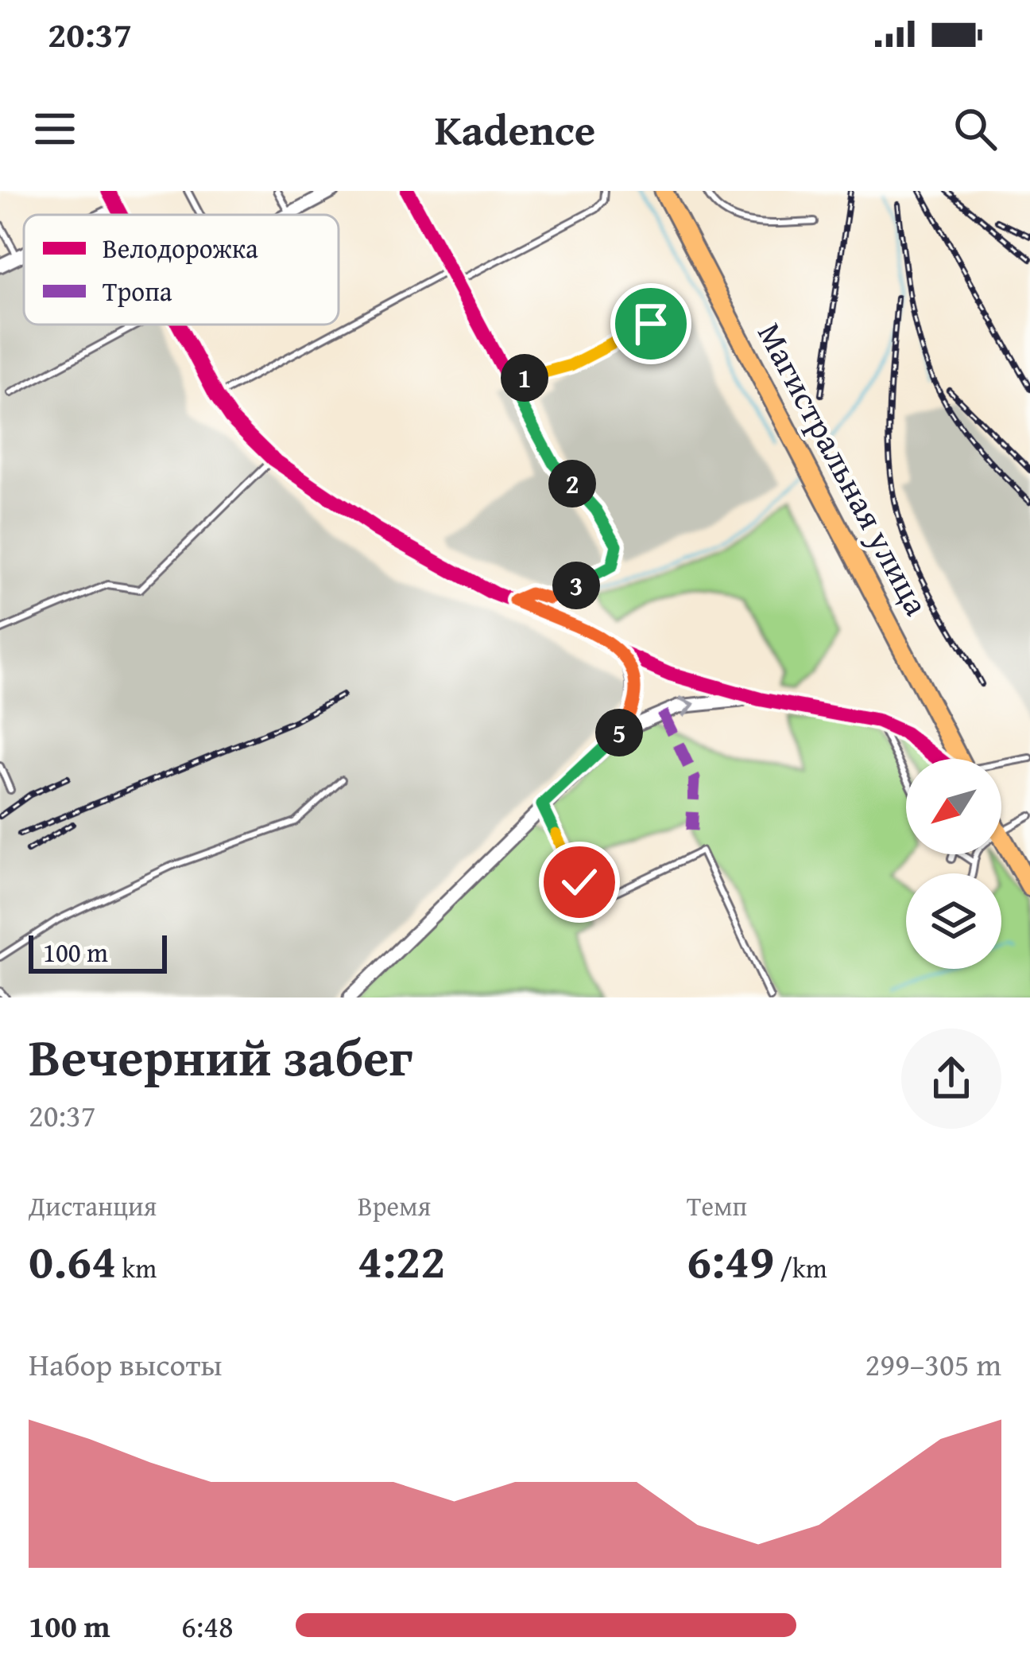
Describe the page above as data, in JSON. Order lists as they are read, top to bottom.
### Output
{
  "streets": {
    "main road": ["Магистральная улица"]
  },
  "legend": ["Велодорожка", "Тропа"],
  "scale_bar": "100 m",
  "north": "bottom left",
  "page": {
    "status": "20:37",
    "header": "Kadence",
    "pins": [
      "1",
      "2",
      "3",
      "5"
    ],
    "scale": "100 m",
    "heading": ["Вечерний забег", "20:37"],
    "stats": [
      ["Дистанция", "0.64 km"],
      ["Время", "4:22"],
      ["Темп", "6:49 /km"]
    ],
    "chart": ["Набор высоты", "299–305 m"],
    "list": [
      {
        "name": "100 m",
        "note": "6:48"
      }
    ]
  }
}
